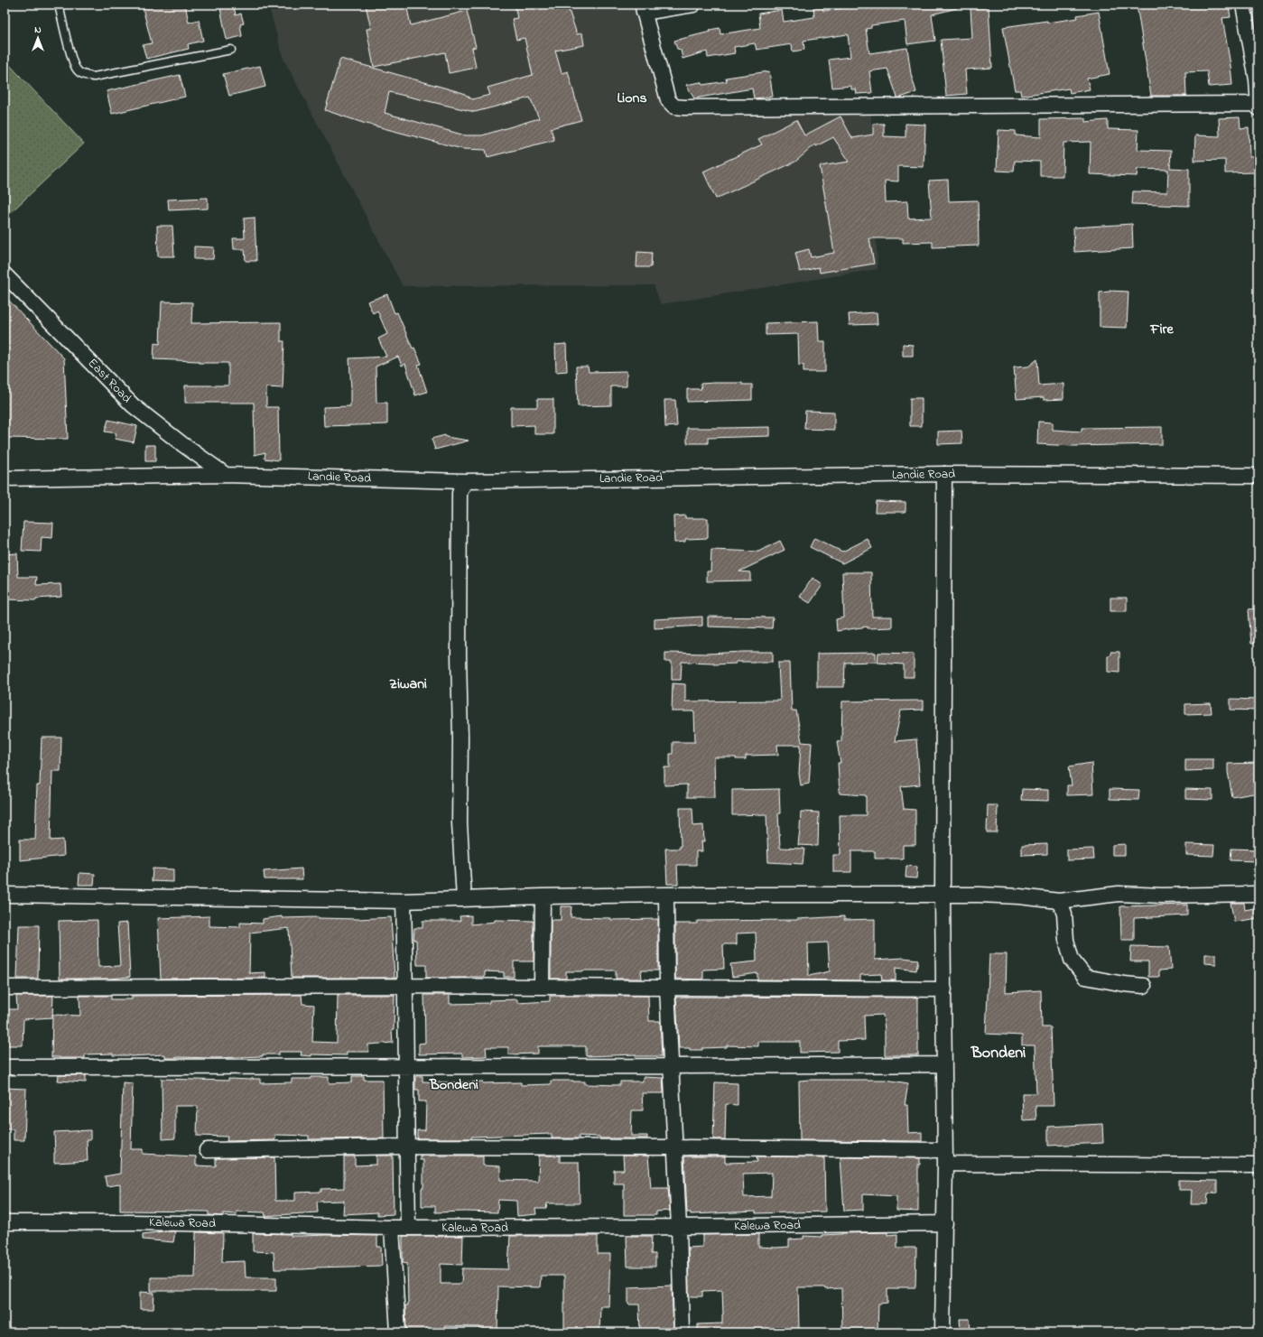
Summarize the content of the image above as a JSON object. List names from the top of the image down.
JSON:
{
  "streets": {
    "street": ["East Road", "Landie Road", "Kalewa Road"]
  },
  "crossings": [
    ["East Road", "Landie Road"]
  ],
  "districts": [
    "Lions",
    "Fire",
    "Ziwani",
    "Bondeni",
    "Bondeni"
  ],
  "north": "top"
}
